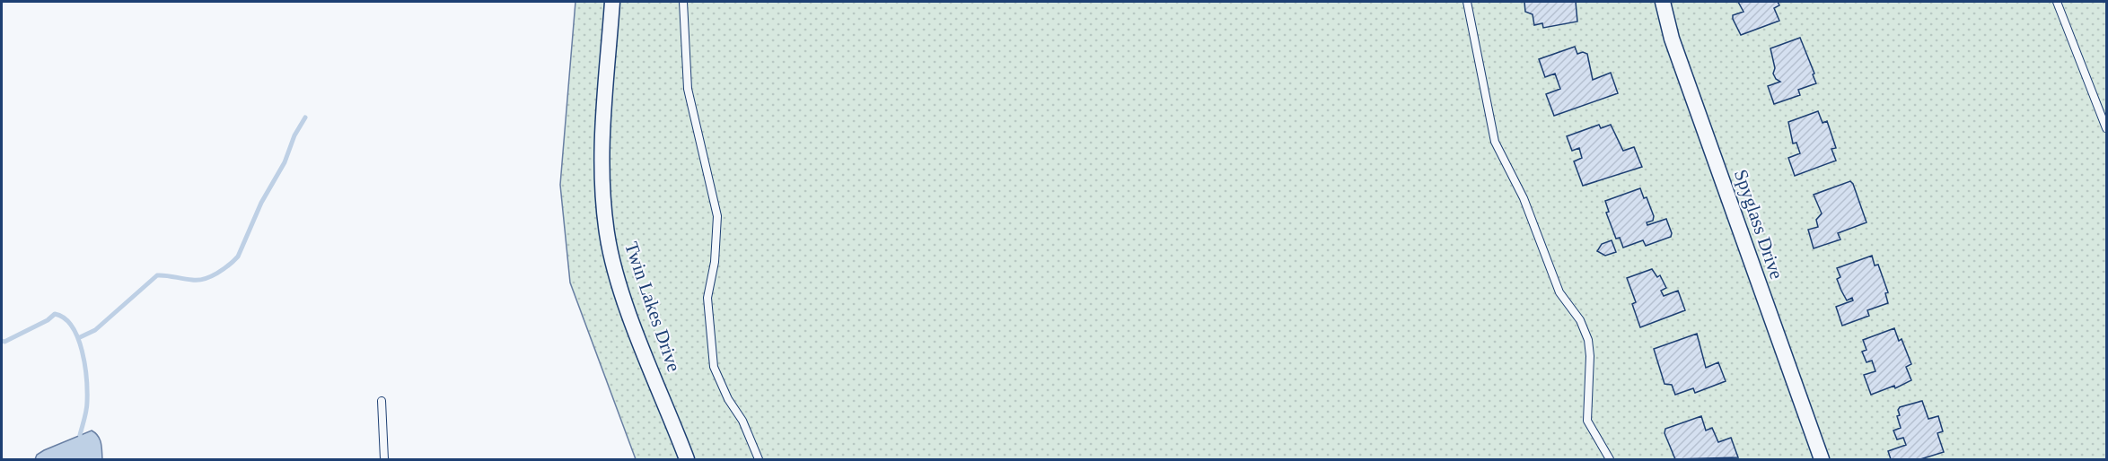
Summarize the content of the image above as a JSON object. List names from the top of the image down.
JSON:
{
  "streets": {
    "street": ["Spyglass Drive", "Twin Lakes Drive"]
  }
}
